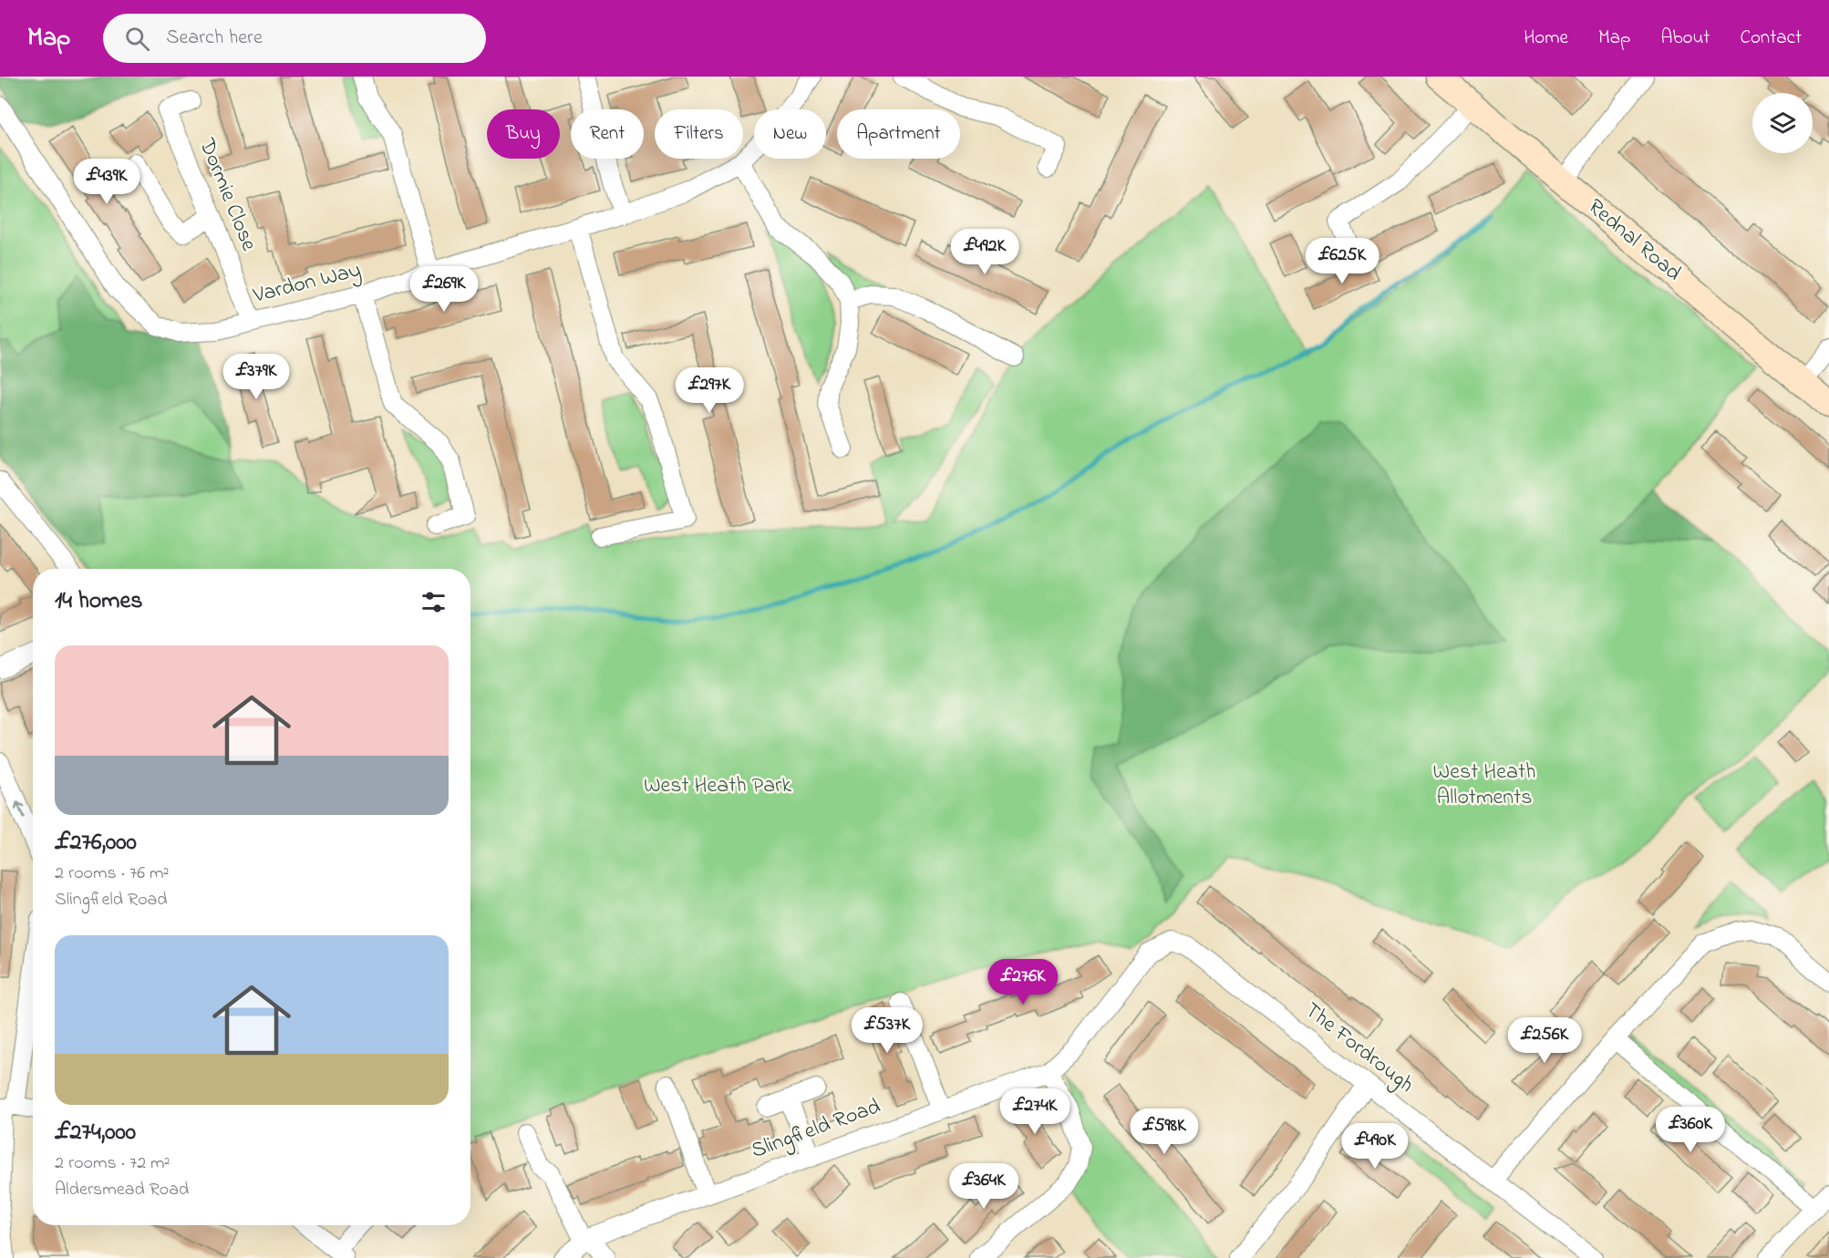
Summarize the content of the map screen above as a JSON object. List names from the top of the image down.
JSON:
{
  "streets": {
    "street": [
      "Dormie Close",
      "Rednal Road",
      "Vardon Way",
      "The Fordrough",
      "Slingfield Road"
    ]
  },
  "crossings": [
    ["Dormie Close", "Vardon Way"],
    ["The Fordrough", "Slingfield Road"]
  ],
  "parks": ["West Heath Allotments", "West Heath Park"],
  "page": {
    "header": "Map",
    "search": "Search here",
    "nav": [
      "Home",
      "Map",
      "About",
      "Contact"
    ],
    "chip": [
      "Buy",
      "Rent",
      "Filters",
      "New",
      "Apartment"
    ],
    "price": [
      "£439K",
      "£492K",
      "£625K",
      "£269K",
      "£379K",
      "£297K",
      "£276K",
      "£537K",
      "£256K",
      "£274K",
      "£360K",
      "£598K",
      "£490K",
      "£364K"
    ],
    "heading": "14 homes",
    "list": [
      {
        "name": "£276,000",
        "note": "2 rooms · 76 m² · Slingfield Road"
      },
      {
        "name": "£274,000",
        "note": "2 rooms · 72 m² · Aldersmead Road"
      }
    ]
  }
}
